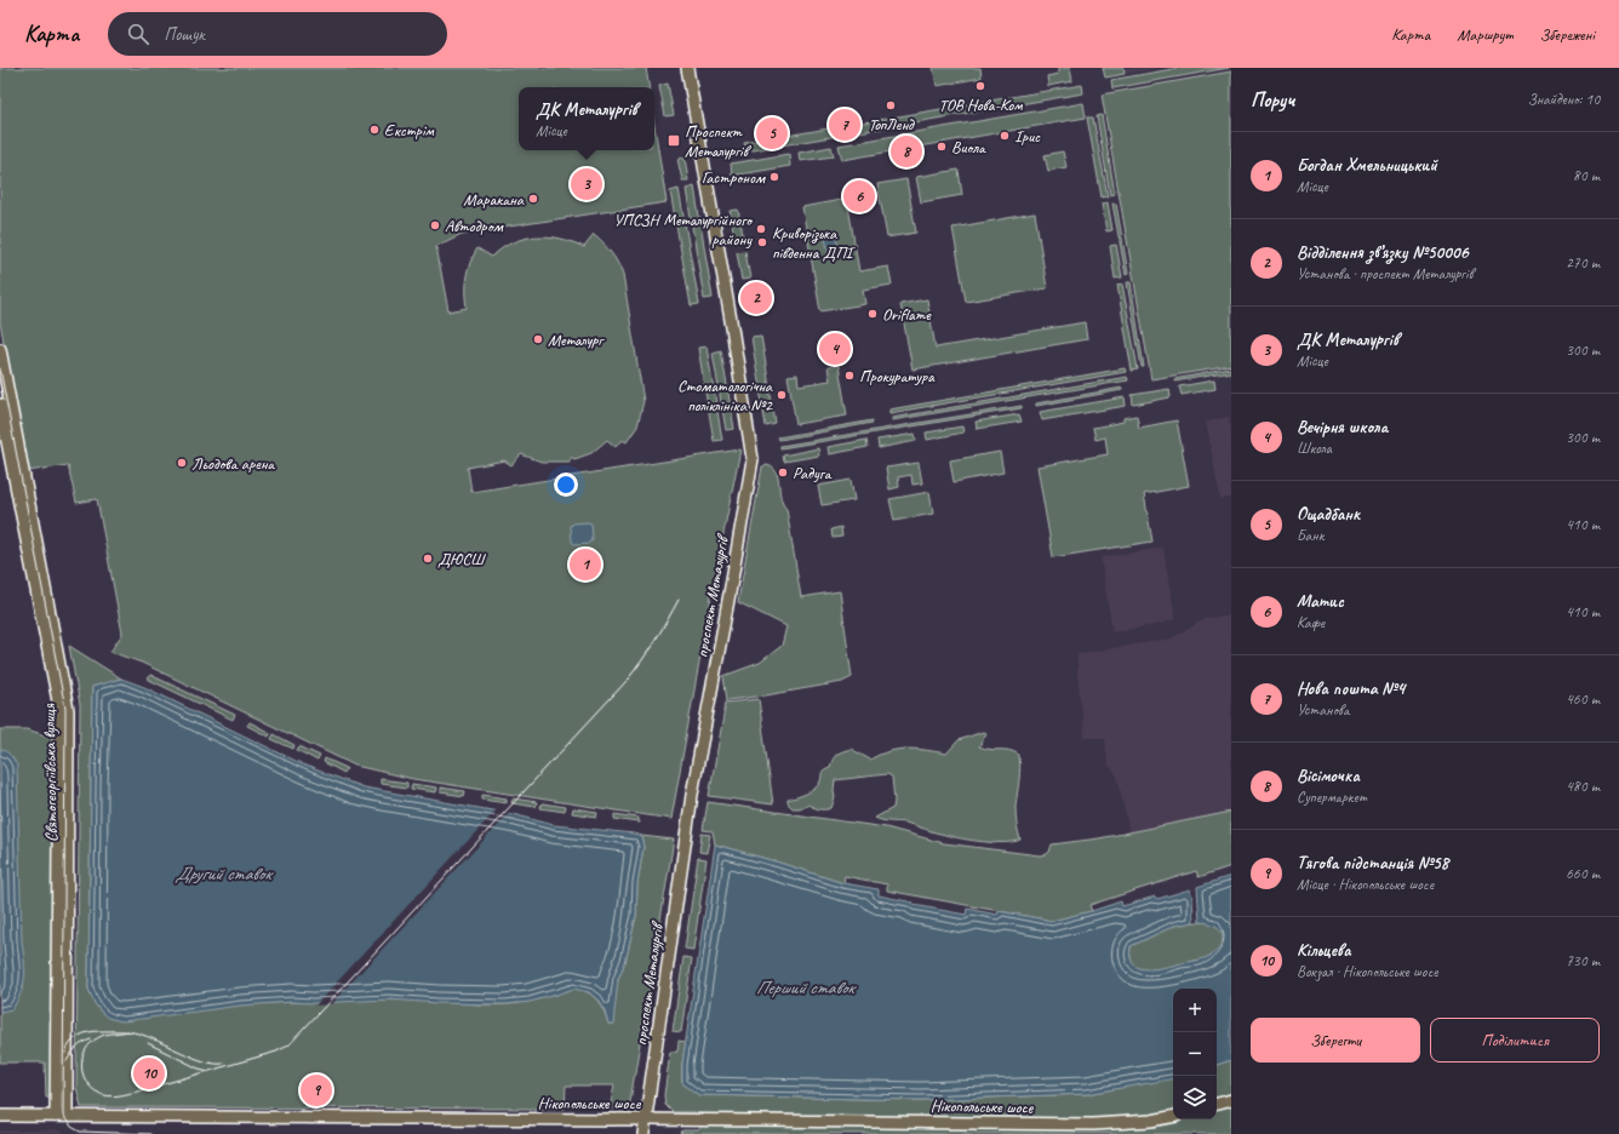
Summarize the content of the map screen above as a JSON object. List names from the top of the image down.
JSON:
{
  "streets": {
    "main road": ["проспект Металургів", "Святогеоргіївська вулиця", "Нікопольське шосе"]
  },
  "crossings": [
    ["проспект Металургів", "Нікопольське шосе"],
    ["Святогеоргіївська вулиця", "Нікопольське шосе"]
  ],
  "water": ["Другий ставок", "Перший ставок"],
  "places": {
    "other": [
      "ТОВ Нова-Ком",
      "ТопЛенд",
      "Екстрім",
      "Ірис",
      "Виола",
      "Гастроном",
      "Маракана",
      "Автодром",
      "УПСЗН Металургійного району",
      "Криворізька південна ДПІ",
      "Oriflame",
      "Металург",
      "Прокуратура",
      "Стоматологічна поліклініка №2",
      "Льодова арена",
      "Радуга",
      "ДЮСШ"
    ],
    "transit": ["Проспект Металургів"]
  },
  "page": {
    "header": "Карта",
    "search": "Пошук",
    "nav": ["Карта", "Маршрут", "Збережені"],
    "heading": ["Поруч", "Знайдено: 10"],
    "popup": ["ДК Металургів", "Місце"],
    "pins": [
      "7",
      "5",
      "8",
      "3",
      "6",
      "2",
      "4",
      "1",
      "10",
      "9"
    ],
    "list": [
      {
        "mark": "1",
        "name": "Богдан Хмельницький",
        "note": "Місце",
        "value": "80 m"
      },
      {
        "mark": "2",
        "name": "Відділення зв’язку №50006",
        "note": "Установа · проспект Металургів",
        "value": "270 m"
      },
      {
        "mark": "3",
        "name": "ДК Металургів",
        "note": "Місце",
        "value": "300 m"
      },
      {
        "mark": "4",
        "name": "Вечірня школа",
        "note": "Школа",
        "value": "300 m"
      },
      {
        "mark": "5",
        "name": "Ощадбанк",
        "note": "Банк",
        "value": "410 m"
      },
      {
        "mark": "6",
        "name": "Матис",
        "note": "Кафе",
        "value": "410 m"
      },
      {
        "mark": "7",
        "name": "Нова пошта №4",
        "note": "Установа",
        "value": "460 m"
      },
      {
        "mark": "8",
        "name": "Вісімочка",
        "note": "Супермаркет",
        "value": "480 m"
      },
      {
        "mark": "9",
        "name": "Тягова підстанція №58",
        "note": "Місце · Нікопольське шосе",
        "value": "660 m"
      },
      {
        "mark": "10",
        "name": "Кільцева",
        "note": "Вокзал · Нікопольське шосе",
        "value": "730 m"
      }
    ],
    "map_buttons": ["+", "−"],
    "buttons": ["Зберегти", "Поділитися"]
  }
}
